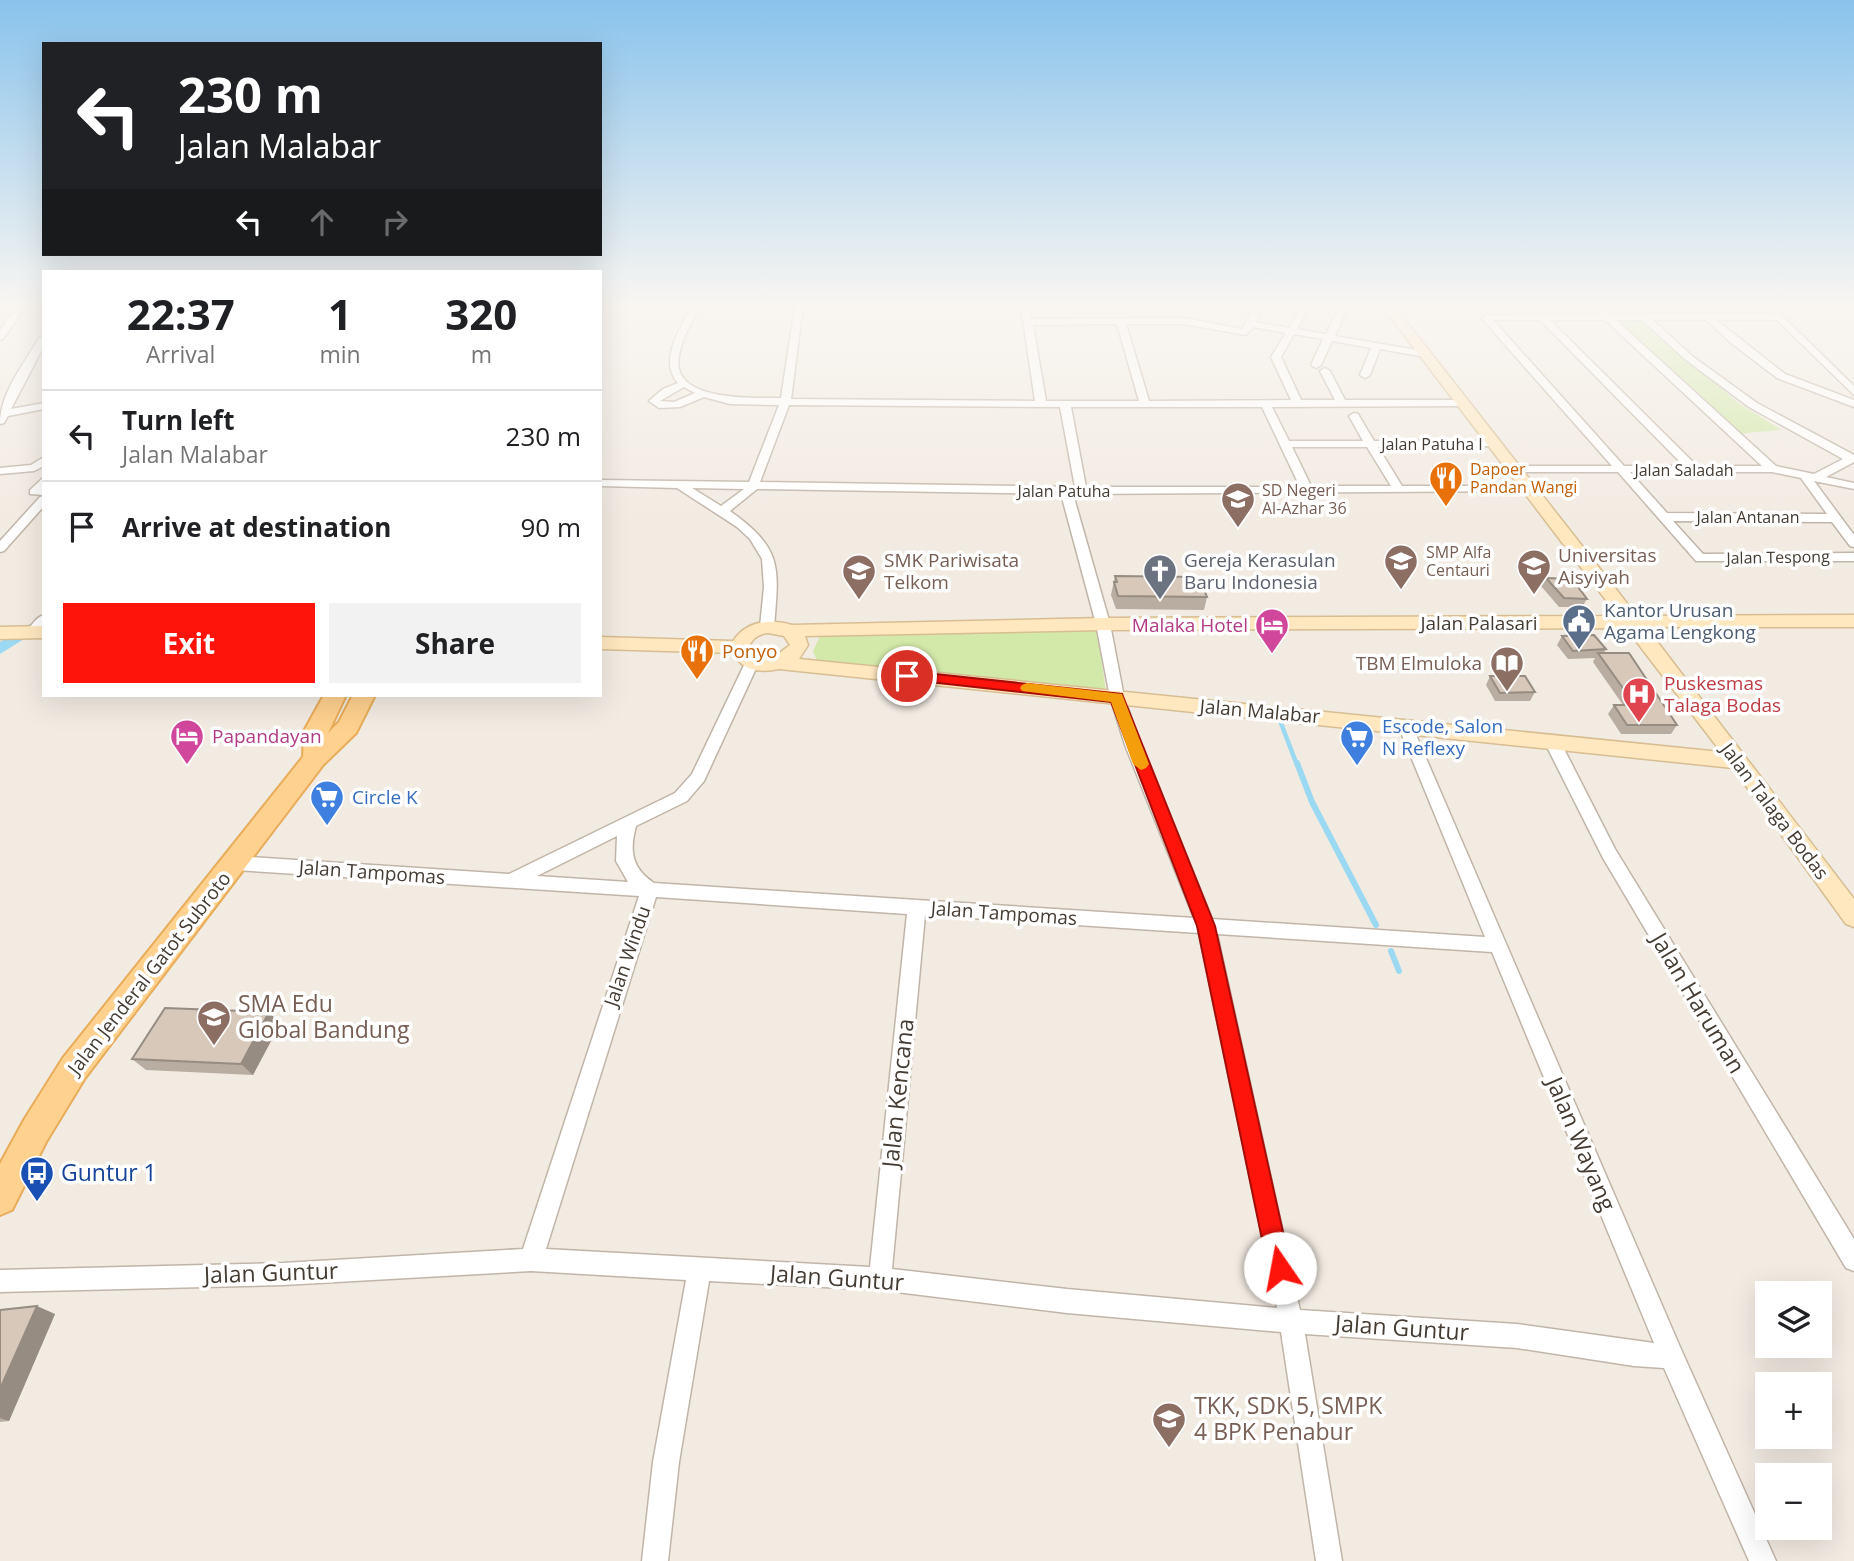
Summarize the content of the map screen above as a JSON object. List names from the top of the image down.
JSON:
{
  "streets": {
    "main road": ["Jalan Jenderal Gatot Subroto"],
    "street": [
      "Jalan Patuha I",
      "Jalan Saladah",
      "Jalan Patuha",
      "Jalan Antanan",
      "Jalan Tespong",
      "Jalan Palasari",
      "Jalan Malabar",
      "Jalan Talaga Bodas",
      "Jalan Tampomas",
      "Jalan Windu",
      "Jalan Haruman",
      "Jalan Kencana",
      "Jalan Wayang",
      "Jalan Guntur"
    ]
  },
  "crossings": [
    ["Jalan Patuha I", "Jalan Patuha"],
    ["Jalan Patuha I", "Jalan Talaga Bodas"],
    ["Jalan Saladah", "Jalan Talaga Bodas"],
    ["Jalan Patuha", "Jalan Talaga Bodas"],
    ["Jalan Antanan", "Jalan Tespong"],
    ["Jalan Palasari", "Jalan Talaga Bodas"],
    ["Jalan Malabar", "Jalan Talaga Bodas"],
    ["Jalan Malabar", "Jalan Haruman"],
    ["Jalan Malabar", "Jalan Wayang"],
    ["Jalan Tampomas", "Jalan Windu"],
    ["Jalan Tampomas", "Jalan Jenderal Gatot Subroto"],
    ["Jalan Tampomas", "Jalan Kencana"],
    ["Jalan Tampomas", "Jalan Wayang"],
    ["Jalan Windu", "Jalan Guntur"],
    ["Jalan Kencana", "Jalan Guntur"],
    ["Jalan Wayang", "Jalan Guntur"]
  ],
  "places": {
    "restaurant": ["Dapoer Pandan Wangi", "Ponyo"],
    "school or university": [
      "SD Negeri Al-Azhar 36",
      "SMP Alfa Centauri",
      "Universitas Aisyiyah",
      "SMK Pariwisata Telkom",
      "SMA Edu Global Bandung",
      "TKK, SDK 5, SMPK 4 BPK Penabur"
    ],
    "church": ["Gereja Kerasulan Baru Indonesia"],
    "public building": ["Kantor Urusan Agama Lengkong"],
    "hotel": ["Malaka Hotel", "Papandayan"],
    "library": ["TBM Elmuloka"],
    "hospital": ["Puskesmas Talaga Bodas"],
    "supermarket": ["Escode, Salon N Reflexy", "Circle K"],
    "bus stop": ["Guntur 1"]
  },
  "page": {
    "turn": ["230 m", "Jalan Malabar"],
    "eta": [
      "22:37",
      "Arrival",
      "1",
      "min",
      "320",
      "m"
    ],
    "list": [
      {
        "name": "Turn left",
        "note": "Jalan Malabar",
        "value": "230 m"
      },
      {
        "name": "Arrive at destination",
        "value": "90 m"
      }
    ],
    "buttons": ["Exit", "Share"],
    "map_buttons": ["+", "−"]
  }
}
